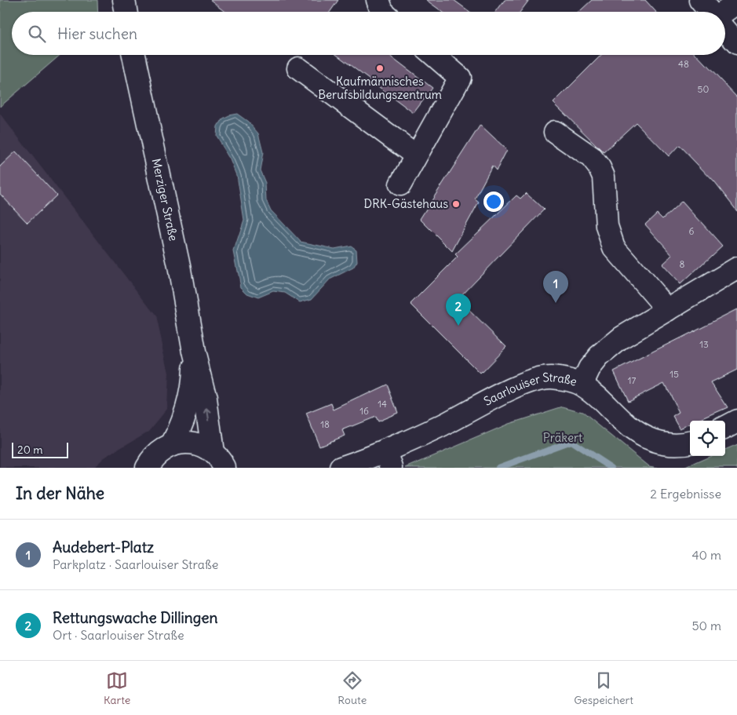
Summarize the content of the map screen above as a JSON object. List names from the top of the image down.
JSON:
{
  "streets": {
    "main road": ["Merziger Straße", "Saarlouiser Straße"]
  },
  "parks": ["Präkert"],
  "places": ["Kaufmännisches Berufsbildungszentrum", "DRK-Gästehaus"],
  "house_numbers": [
    "48",
    "50",
    "6",
    "8",
    "13",
    "15",
    "17",
    "14",
    "16",
    "18"
  ],
  "scale_bar": "20 m",
  "page": {
    "search": "Hier suchen",
    "pins": ["1", "2"],
    "scale": "20 m",
    "heading": ["In der Nähe", "2 Ergebnisse"],
    "list": [
      {
        "mark": "1",
        "name": "Audebert-Platz",
        "note": "Parkplatz · Saarlouiser Straße",
        "value": "40 m"
      },
      {
        "mark": "2",
        "name": "Rettungswache Dillingen",
        "note": "Ort · Saarlouiser Straße",
        "value": "50 m"
      }
    ],
    "nav": ["Karte", "Route", "Gespeichert"]
  }
}
